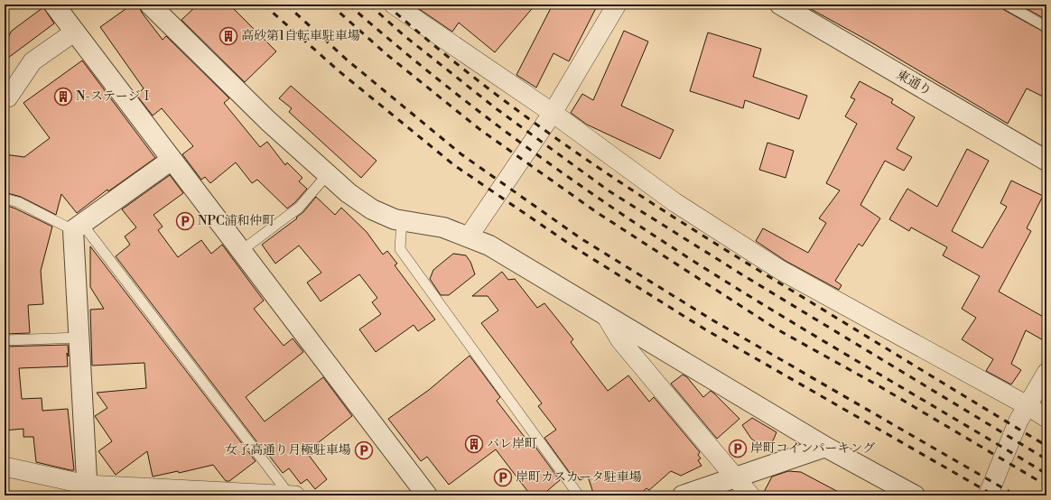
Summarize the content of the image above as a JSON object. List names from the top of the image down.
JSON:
{
  "streets": {
    "street": ["東通り"]
  },
  "places": {
    "building": ["高砂第1自転車駐車場", "N-ステージⅠ", "パレ岸町"],
    "parking": [
      "NPC浦和仲町",
      "岸町コインパーキング",
      "女子高通り月極駐車場",
      "岸町カスカータ駐車場"
    ]
  }
}
